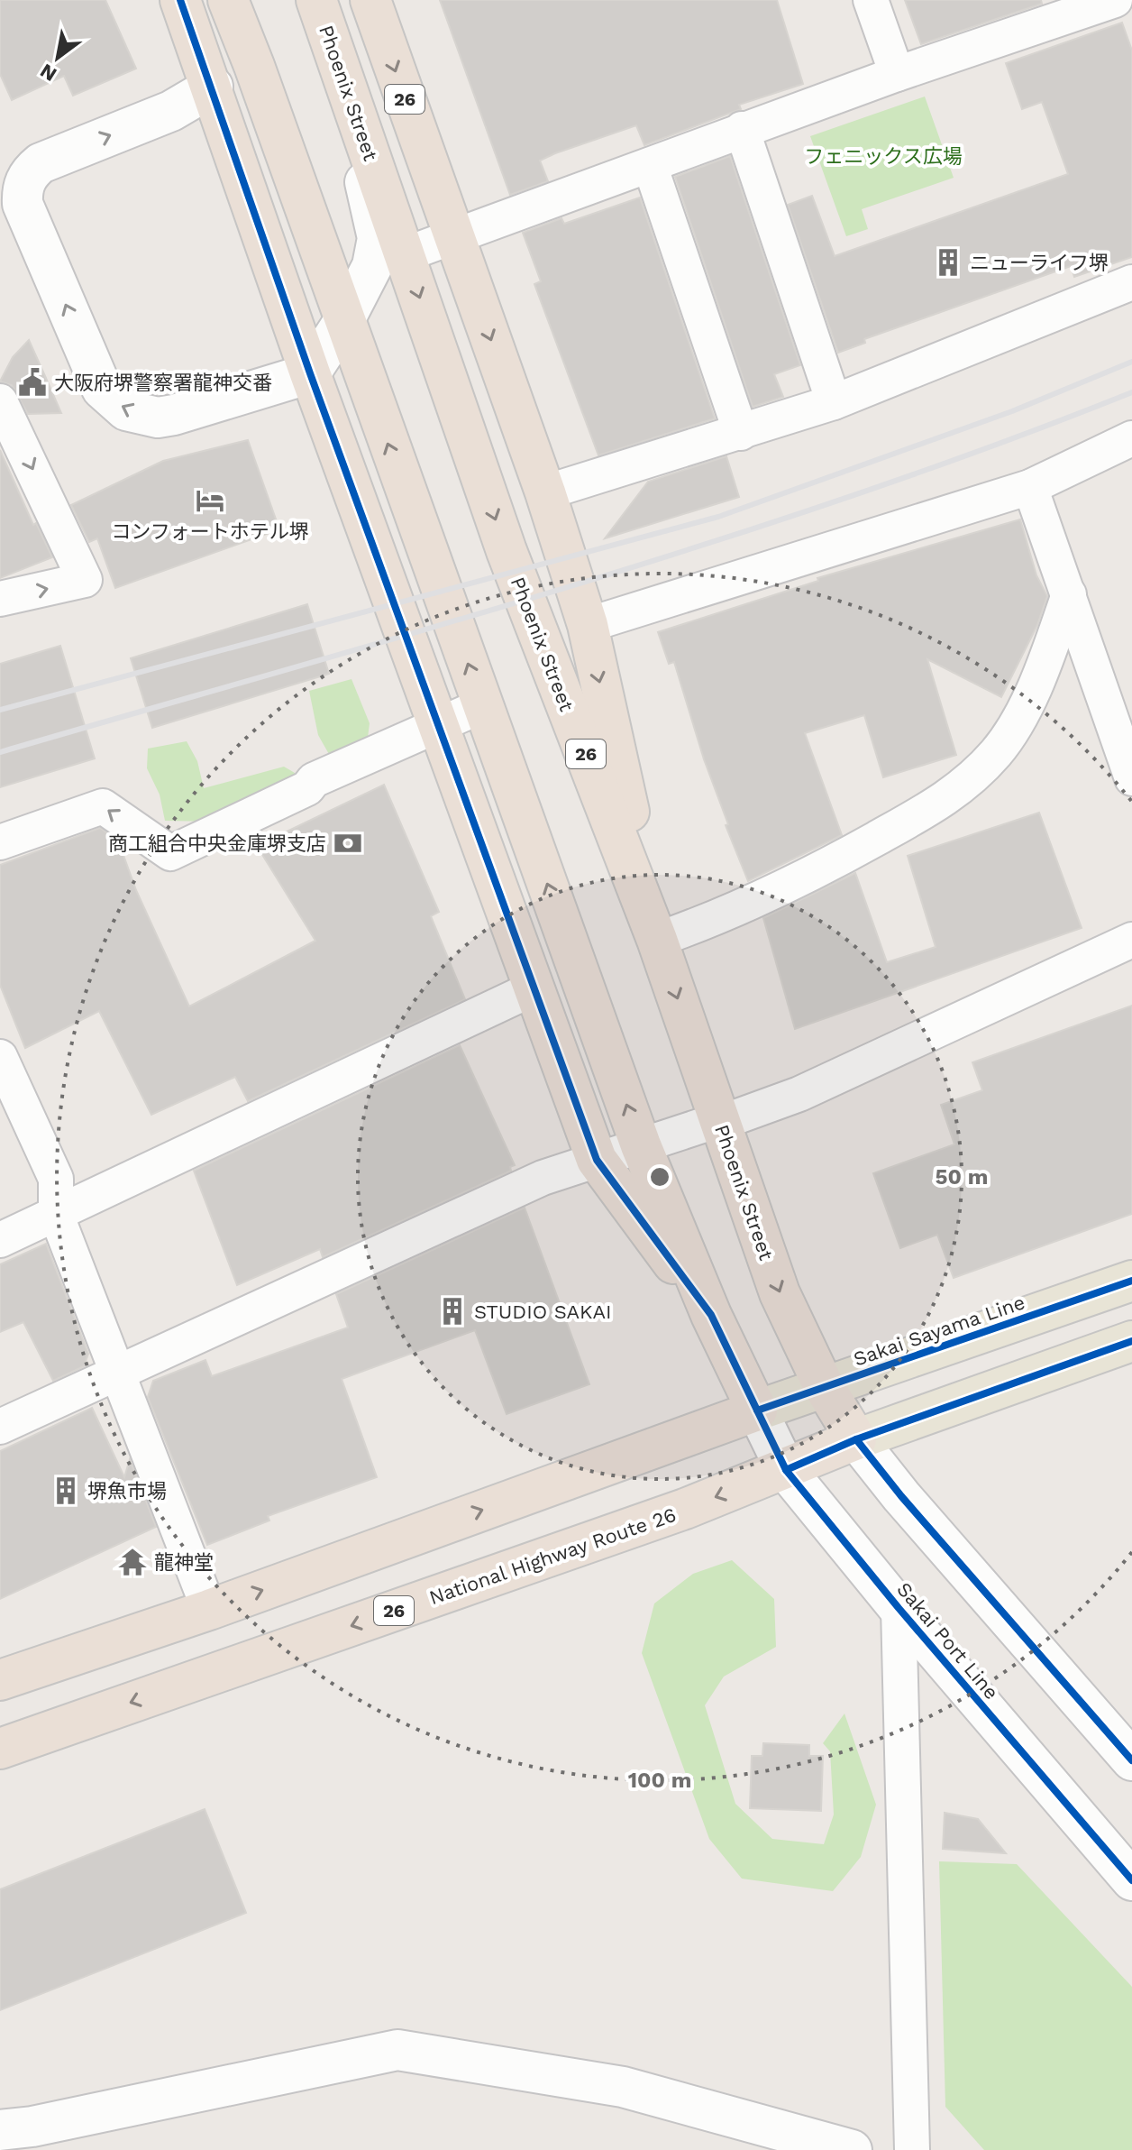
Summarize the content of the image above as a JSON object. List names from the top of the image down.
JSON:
{
  "streets": {
    "highway": ["Phoenix Street", "26", "National Highway Route 26"],
    "main road": ["Sakai Sayama Line"],
    "street": ["Sakai Port Line"]
  },
  "crossings": [
    ["Phoenix Street", "26"],
    ["Phoenix Street", "Sakai Sayama Line"],
    ["Phoenix Street", "National Highway Route 26"],
    ["Sakai Sayama Line", "Sakai Port Line"],
    ["National Highway Route 26", "Sakai Port Line"]
  ],
  "parks": ["フェニックス広場"],
  "places": {
    "building": ["ニューライフ堺", "STUDIO SAKAI", "堺魚市場"],
    "public building": ["大阪府堺警察署龍神交番"],
    "hotel": ["コンフォートホテル堺"],
    "bank": ["商工組合中央金庫堺支店"],
    "temple": ["龍神堂"]
  },
  "north": "bottom left",
  "rings": ["50 m", "100 m"]
}
